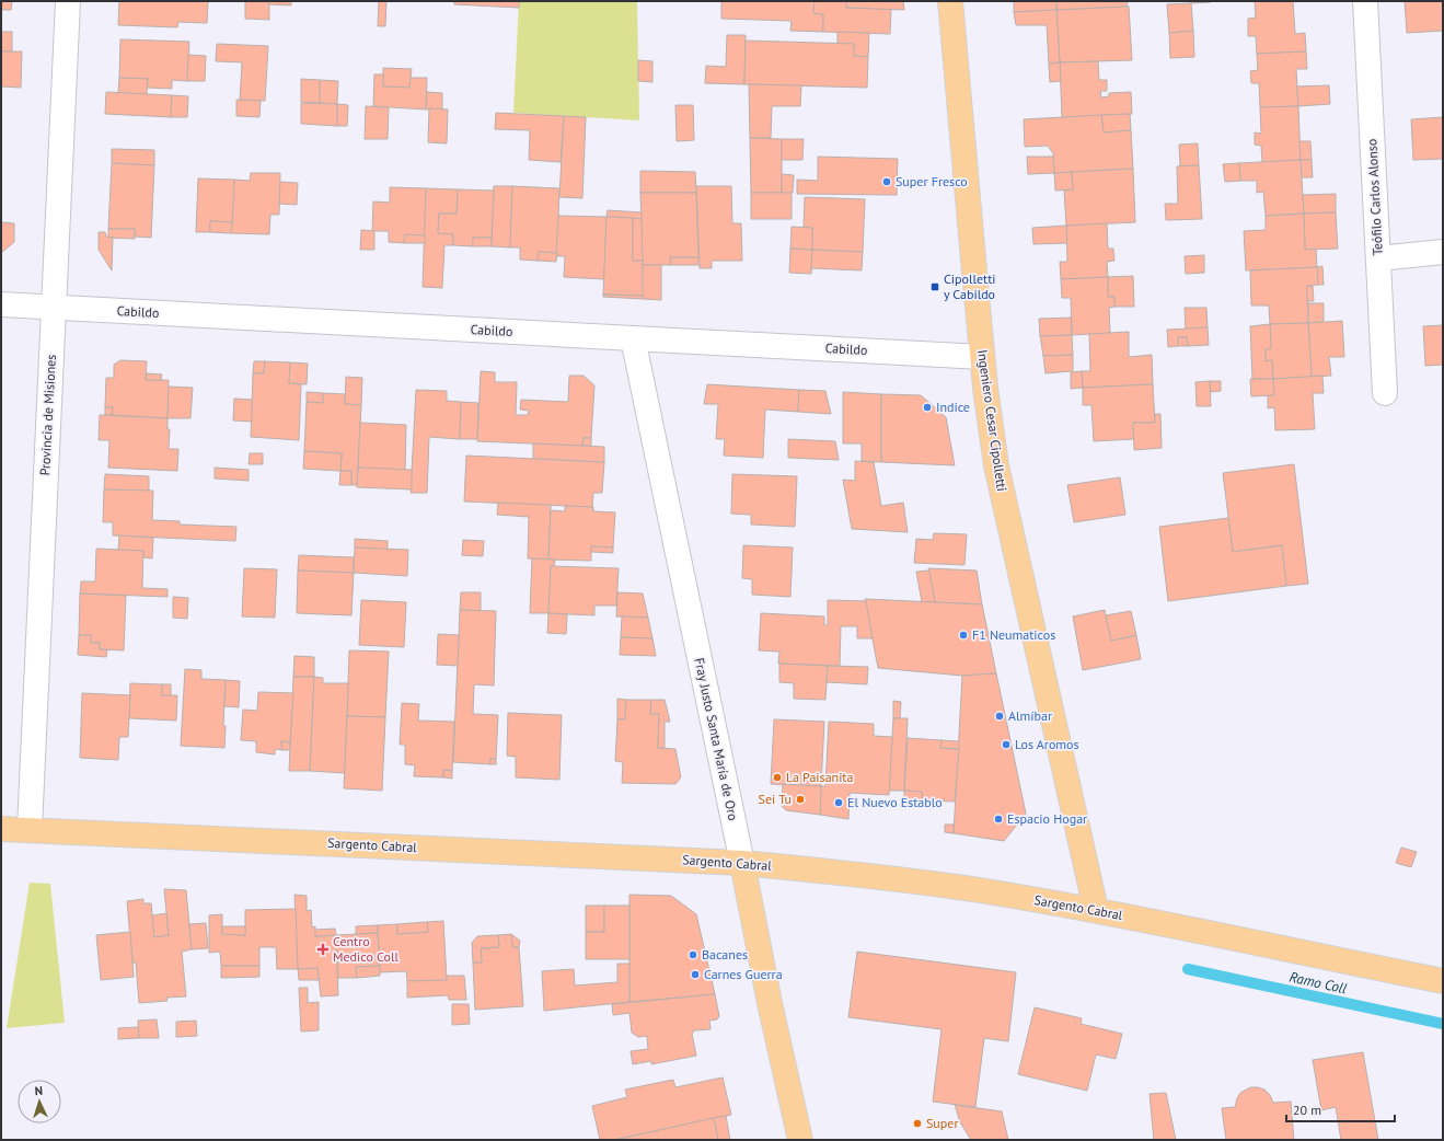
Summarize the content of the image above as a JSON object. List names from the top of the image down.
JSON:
{
  "streets": {
    "main road": ["Ingeniero Cesar Cipolletti", "Fray Justo Santa María de Oro", "Sargento Cabral"],
    "street": ["Teófilo Carlos Alonso", "Cabildo", "Provincia de Misiones"]
  },
  "crossings": [
    ["Cabildo", "Provincia de Misiones"],
    ["Cabildo", "Ingeniero Cesar Cipolletti"],
    ["Cabildo", "Fray Justo Santa María de Oro"],
    ["Provincia de Misiones", "Sargento Cabral"],
    ["Ingeniero Cesar Cipolletti", "Sargento Cabral"],
    ["Fray Justo Santa María de Oro", "Sargento Cabral"]
  ],
  "water": ["Ramo Coll"],
  "places": {
    "other": [
      "Super Fresco",
      "Indice",
      "F1 Neumaticos",
      "Almíbar",
      "Los Aromos",
      "La Paisanita",
      "Sei Tu",
      "El Nuevo Establo",
      "Espacio Hogar",
      "Bacanes",
      "Carnes Guerra",
      "Super"
    ],
    "transit": ["Cipolletti y Cabildo"],
    "health": ["Centro Medico Coll"]
  },
  "scale_bar": "20 m",
  "north": "top"
}
